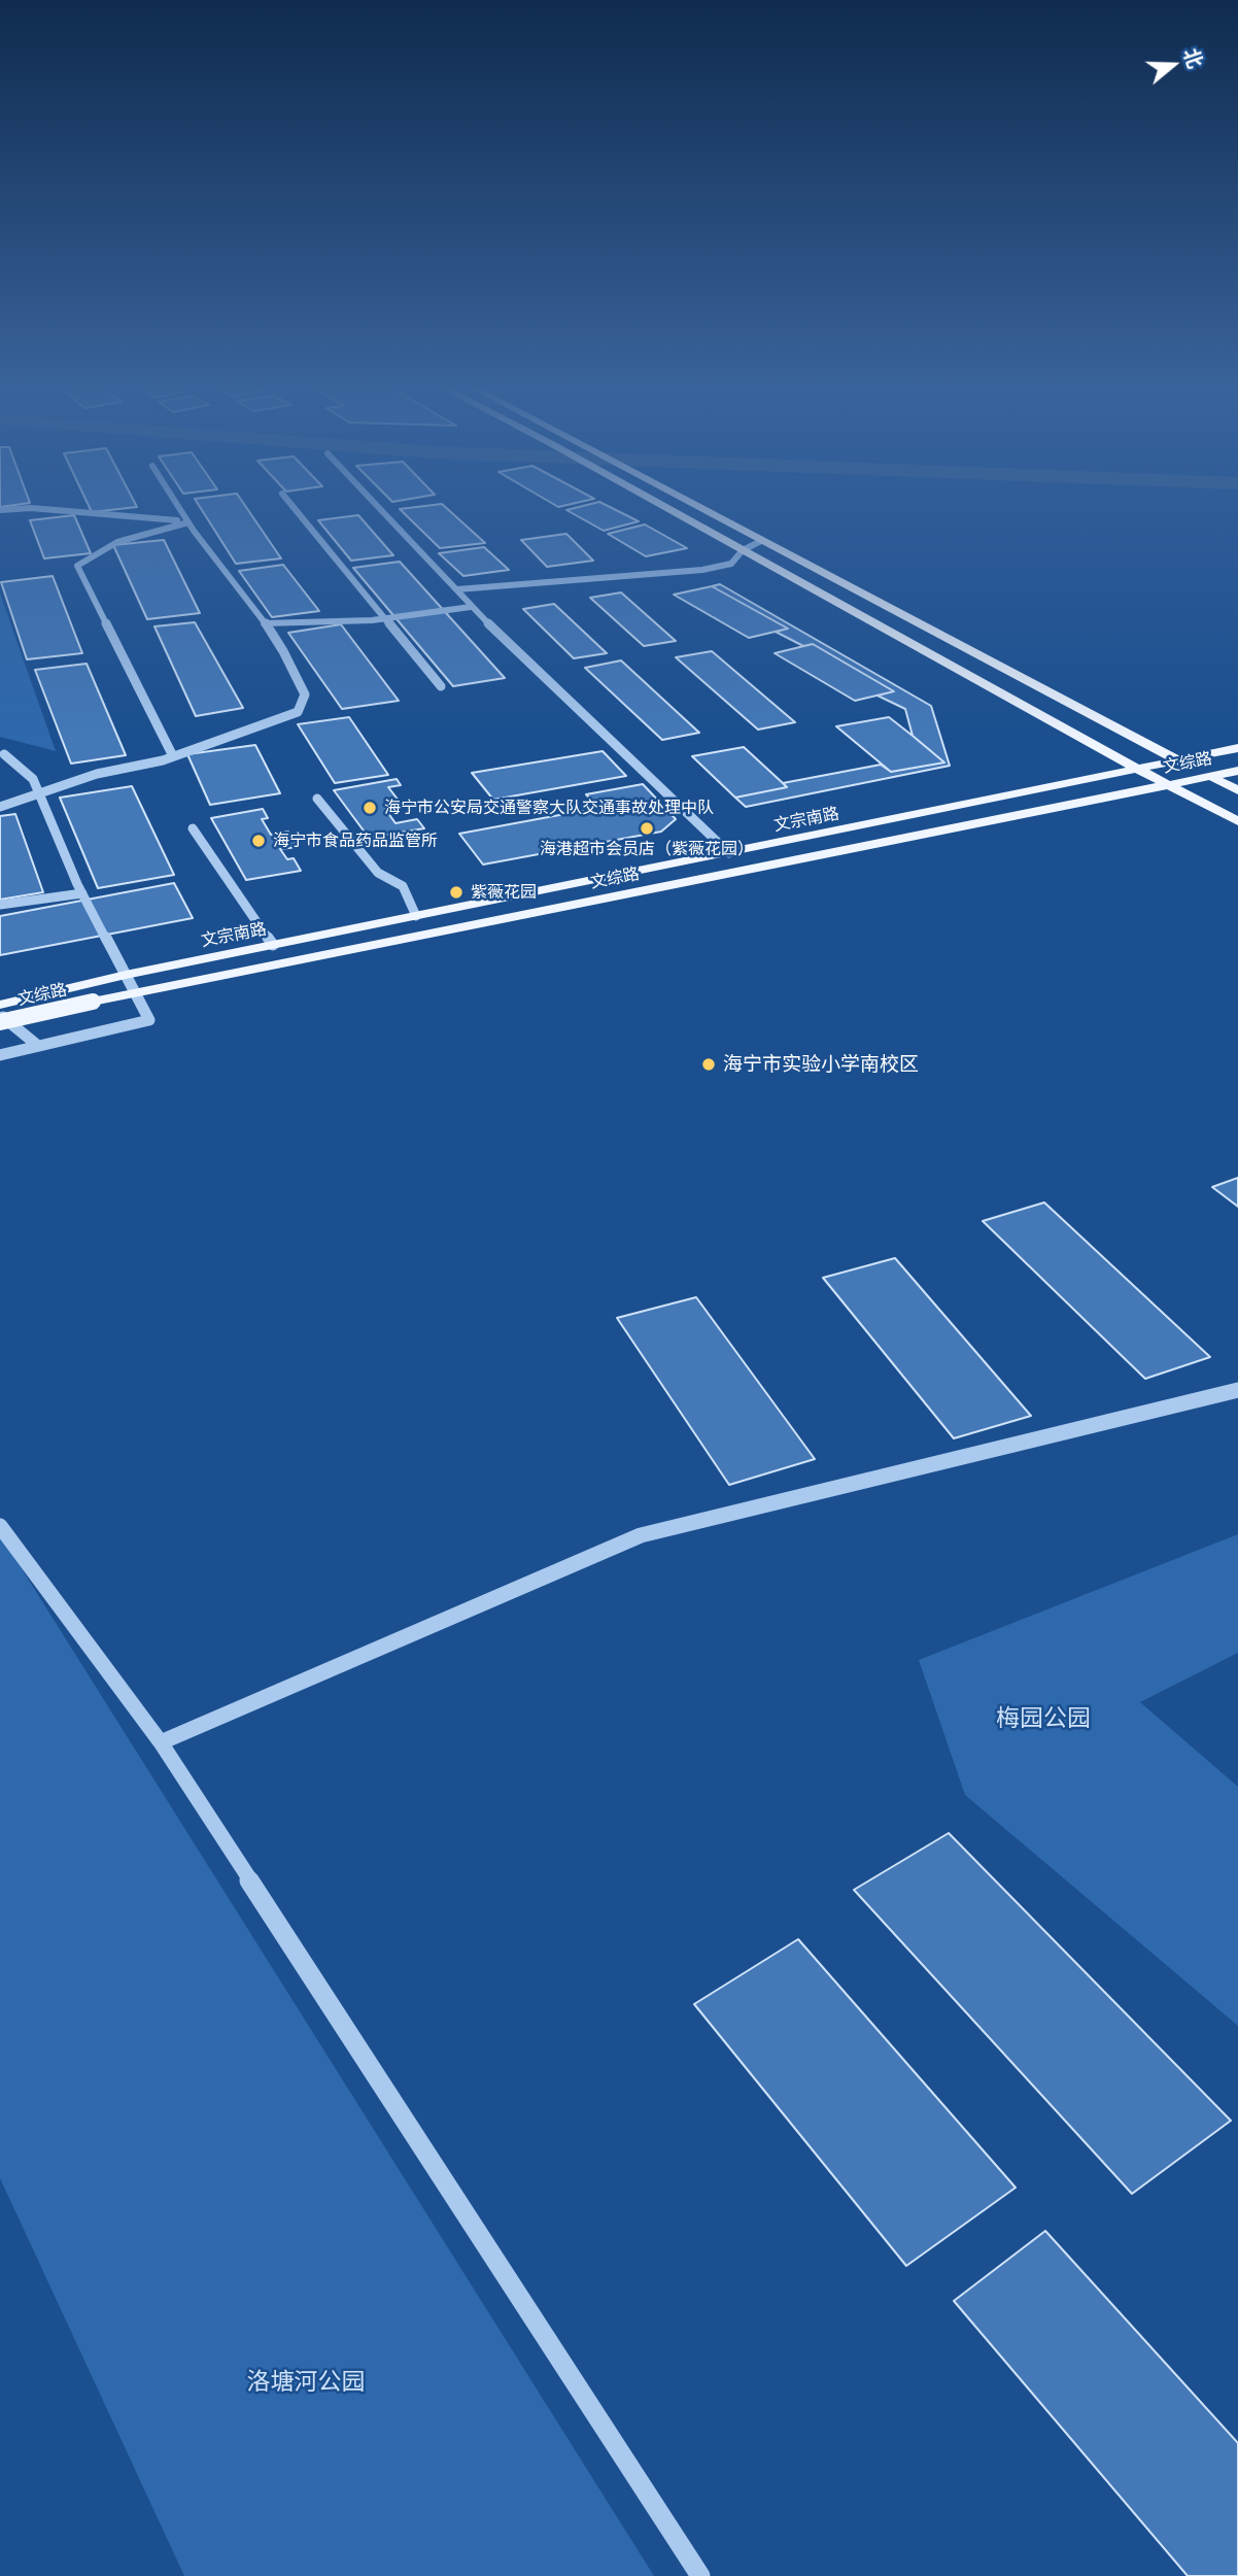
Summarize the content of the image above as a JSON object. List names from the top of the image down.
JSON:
{
  "streets": {
    "main road": ["文综路", "文宗南路"]
  },
  "parks": ["梅园公园", "洛塘河公园"],
  "places": [
    "海宁市公安局交通警察大队交通事故处理中队",
    "海港超市会员店（紫薇花园）",
    "海宁市食品药品监管所",
    "紫薇花园",
    "海宁市实验小学南校区"
  ],
  "north": "right"
}
